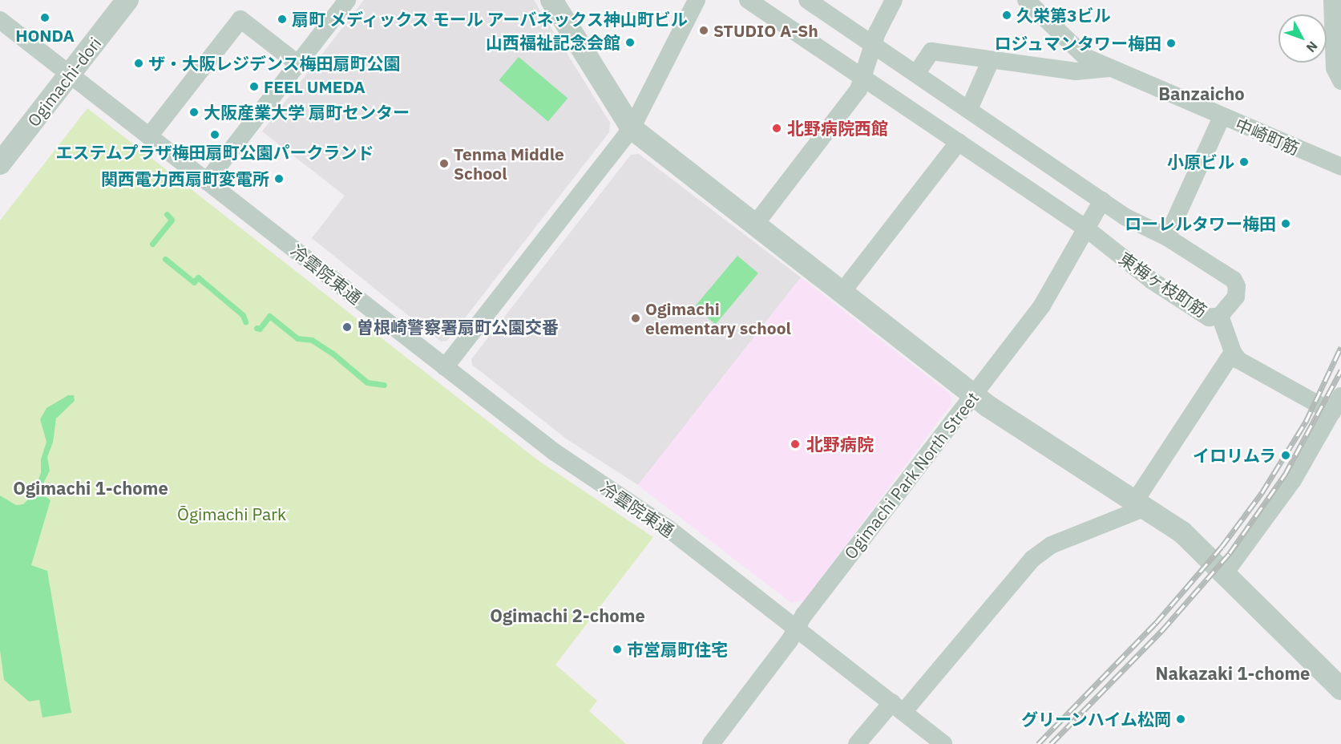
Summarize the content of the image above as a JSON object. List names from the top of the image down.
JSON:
{
  "streets": {
    "street": [
      "Ogimachi-dori",
      "中崎町筋",
      "冷雲院東通",
      "東梅ヶ枝町筋",
      "Ogimachi Park North Street"
    ]
  },
  "crossings": [
    ["Ogimachi-dori", "冷雲院東通"],
    ["冷雲院東通", "Ogimachi Park North Street"],
    ["東梅ヶ枝町筋", "Ogimachi Park North Street"]
  ],
  "districts": [
    "Banzaicho",
    "Ogimachi 1-chome",
    "Ogimachi 2-chome",
    "Nakazaki 1-chome"
  ],
  "parks": ["Ōgimachi Park"],
  "places": [
    "久栄第3ビル",
    "HONDA",
    "扇町 メディックス モール アーバネックス神山町ビル",
    "STUDIO A-Sh",
    "山西福祉記念会館",
    "ロジュマンタワー梅田",
    "ザ・大阪レジデンス梅田扇町公園",
    "FEEL UMEDA",
    "大阪産業大学 扇町センター",
    "北野病院西館",
    "エステムプラザ梅田扇町公園パークランド",
    "小原ビル",
    "Tenma Middle School",
    "関西電力西扇町変電所",
    "ローレルタワー梅田",
    "Ogimachi elementary school",
    "曽根崎警察署扇町公園交番",
    "北野病院",
    "イロリムラ",
    "市営扇町住宅",
    "グリーンハイム松岡"
  ],
  "north": "bottom right"
}
